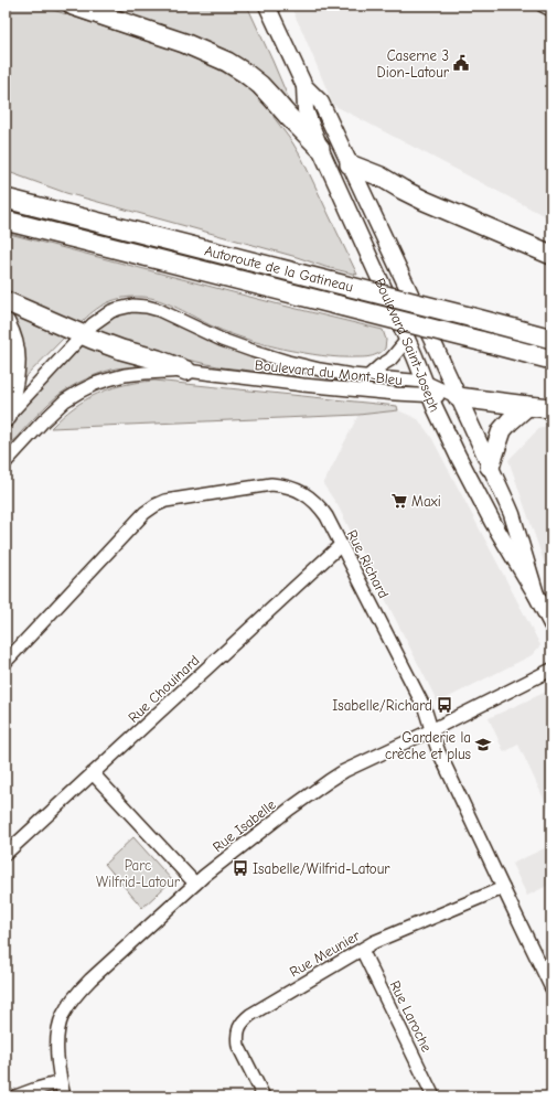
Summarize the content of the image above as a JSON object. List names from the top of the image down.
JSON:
{
  "streets": {
    "highway": ["Autoroute de la Gatineau"],
    "main road": ["Boulevard Saint-Joseph"],
    "street": [
      "Boulevard du Mont-Bleu",
      "Rue Richard",
      "Rue Chouinard",
      "Rue Isabelle",
      "Rue Meunier",
      "Rue Laroche"
    ]
  },
  "crossings": [
    ["Boulevard Saint-Joseph", "Boulevard du Mont-Bleu"],
    ["Rue Richard", "Rue Chouinard"],
    ["Rue Richard", "Rue Isabelle"],
    ["Rue Richard", "Rue Meunier"],
    ["Rue Meunier", "Rue Laroche"]
  ],
  "parks": ["Parc Wilfrid-Latour"],
  "places": {
    "public building": ["Caserne 3 Dion-Latour"],
    "supermarket": ["Maxi"],
    "bus stop": ["Isabelle/Richard", "Isabelle/Wilfrid-Latour"],
    "school or university": ["Garderie la crèche et plus"]
  }
}
